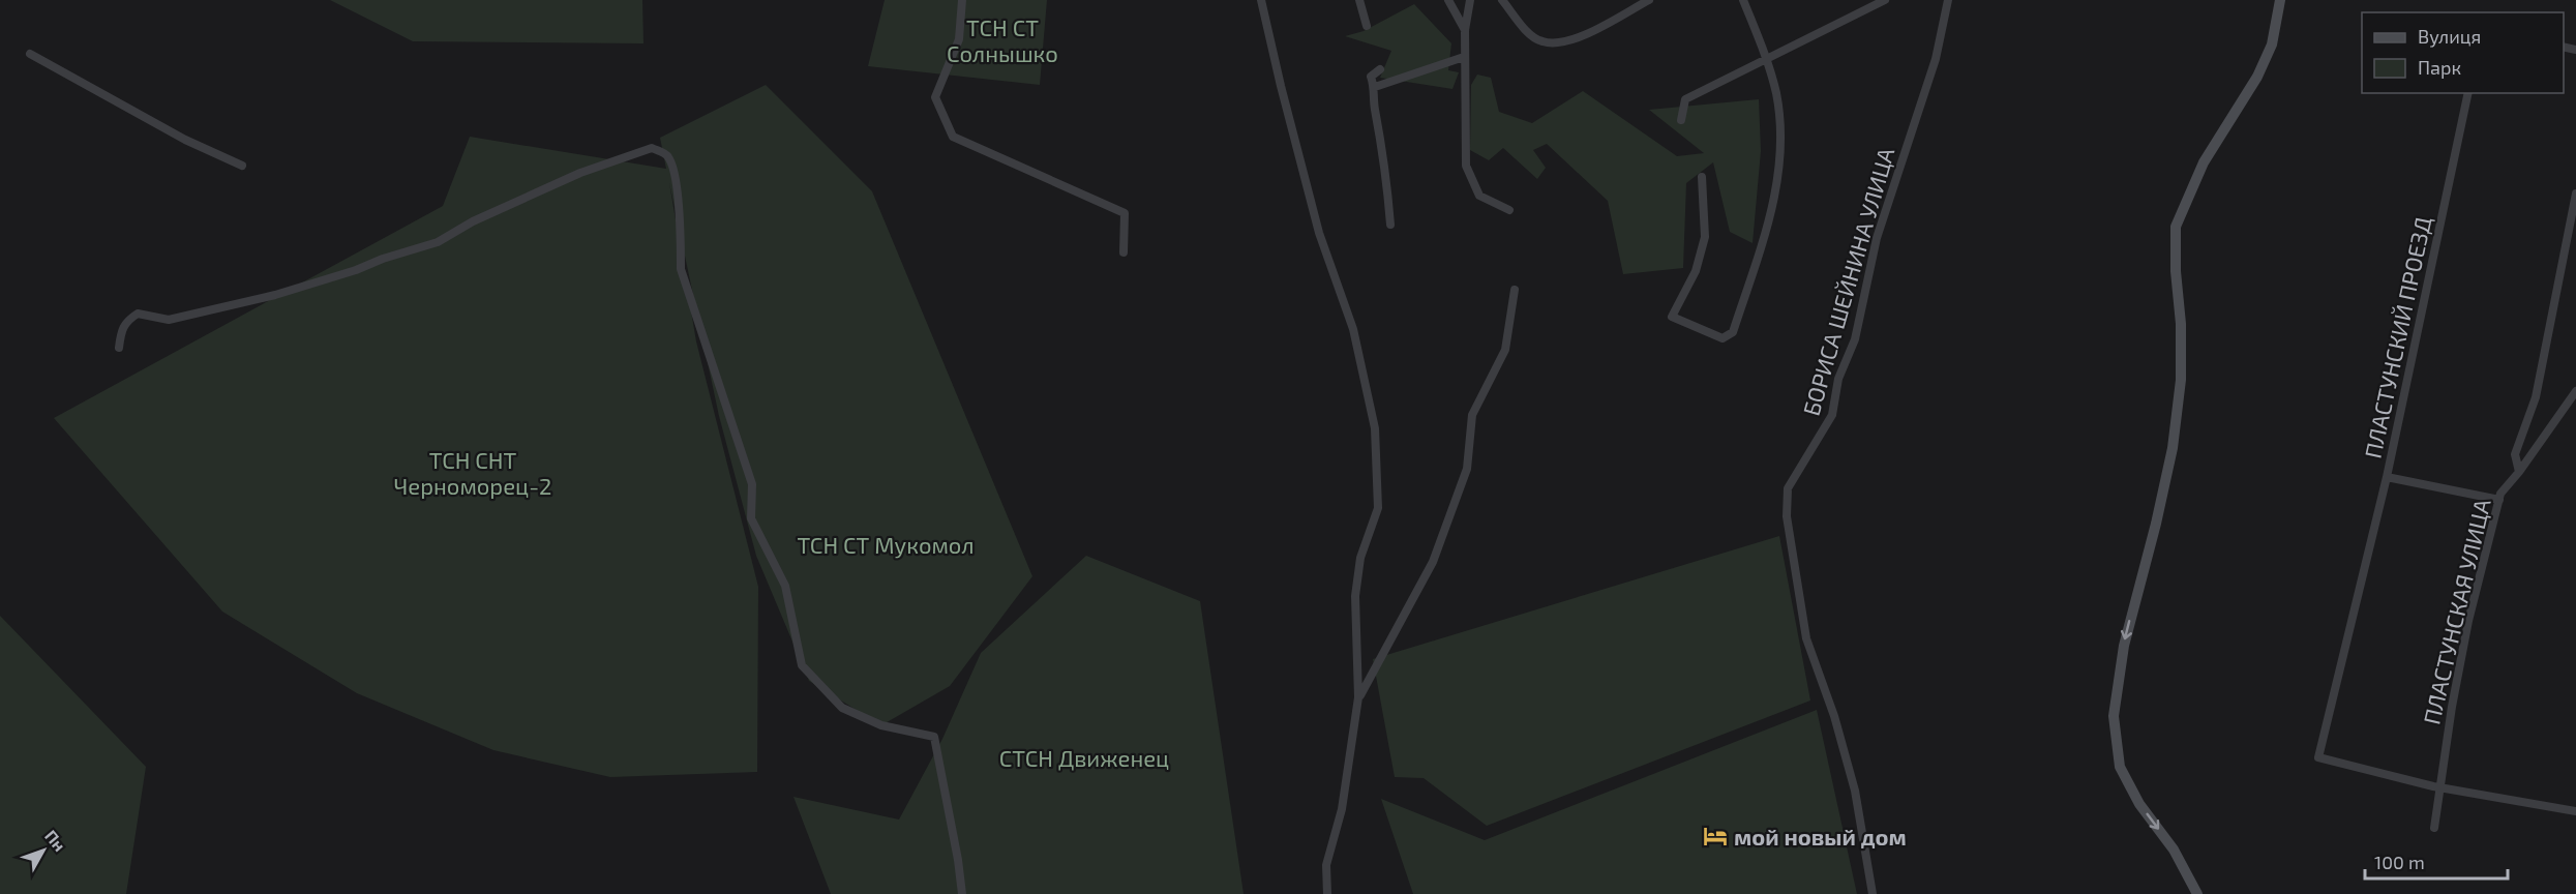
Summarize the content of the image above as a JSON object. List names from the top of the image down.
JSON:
{
  "streets": {
    "street": ["БОРИСА ШЕЙНИНА УЛИЦА", "ПЛАСТУНСКИЙ ПРОЕЗД", "ПЛАСТУНСКАЯ УЛИЦА"]
  },
  "crossings": [
    ["ПЛАСТУНСКИЙ ПРОЕЗД", "ПЛАСТУНСКАЯ УЛИЦА"]
  ],
  "parks": [
    "ТСН СТ Солнышко",
    "ТСН СНТ Черноморец-2",
    "ТСН СТ Мукомол",
    "СТСН Движенец"
  ],
  "places": {
    "hotel": ["мой новый дом"]
  },
  "legend": ["Вулиця", "Парк"],
  "scale_bar": "100 m",
  "north": "top right"
}
